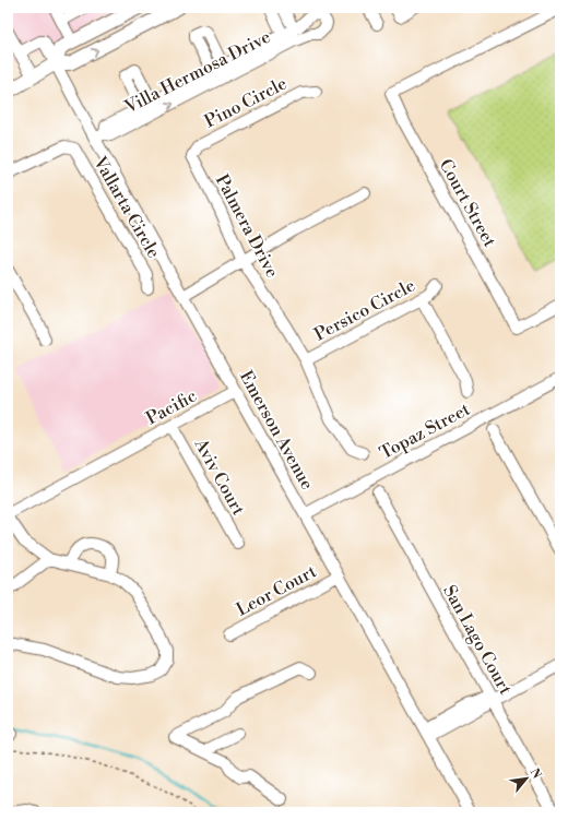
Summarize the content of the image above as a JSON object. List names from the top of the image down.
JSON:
{
  "streets": {
    "street": [
      "Villa Hermosa Drive",
      "Pino Circle",
      "Court Street",
      "Vallarta Circle",
      "Palmera Drive",
      "Persico Circle",
      "Pacific",
      "Emerson Avenue",
      "Topaz Street",
      "Aviv Court",
      "Leor Court",
      "San Lago Court"
    ]
  },
  "crossings": [
    ["Villa Hermosa Drive", "Emerson Avenue"],
    ["Pino Circle", "Palmera Drive"],
    ["Palmera Drive", "Persico Circle"],
    ["Pacific", "Emerson Avenue"],
    ["Pacific", "Aviv Court"],
    ["Emerson Avenue", "Topaz Street"],
    ["Emerson Avenue", "Leor Court"]
  ],
  "north": "top right"
}
